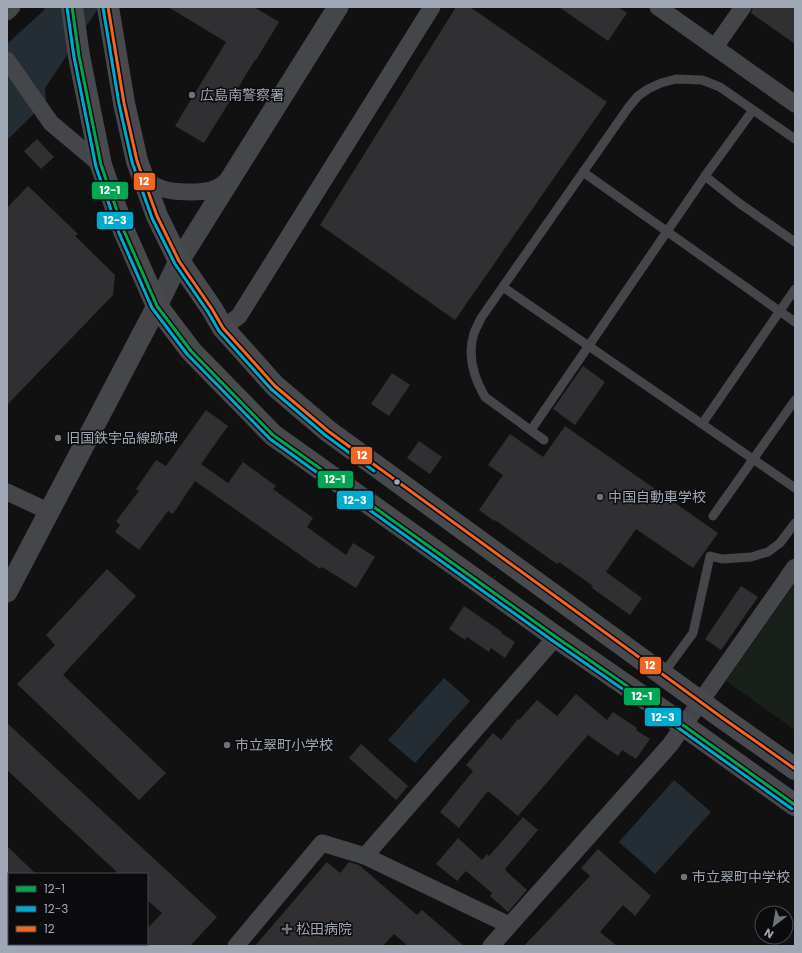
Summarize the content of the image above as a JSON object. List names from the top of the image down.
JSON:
{
  "places": {
    "other": [
      "広島南警察署",
      "旧国鉄宇品線跡碑",
      "中国自動車学校",
      "市立翠町小学校",
      "市立翠町中学校"
    ],
    "health": ["松田病院"]
  },
  "lines": ["transit line 12-1", "transit line 12", "transit line 12-3"],
  "legend": ["12-1", "12-3", "12"],
  "north": "bottom left"
}
